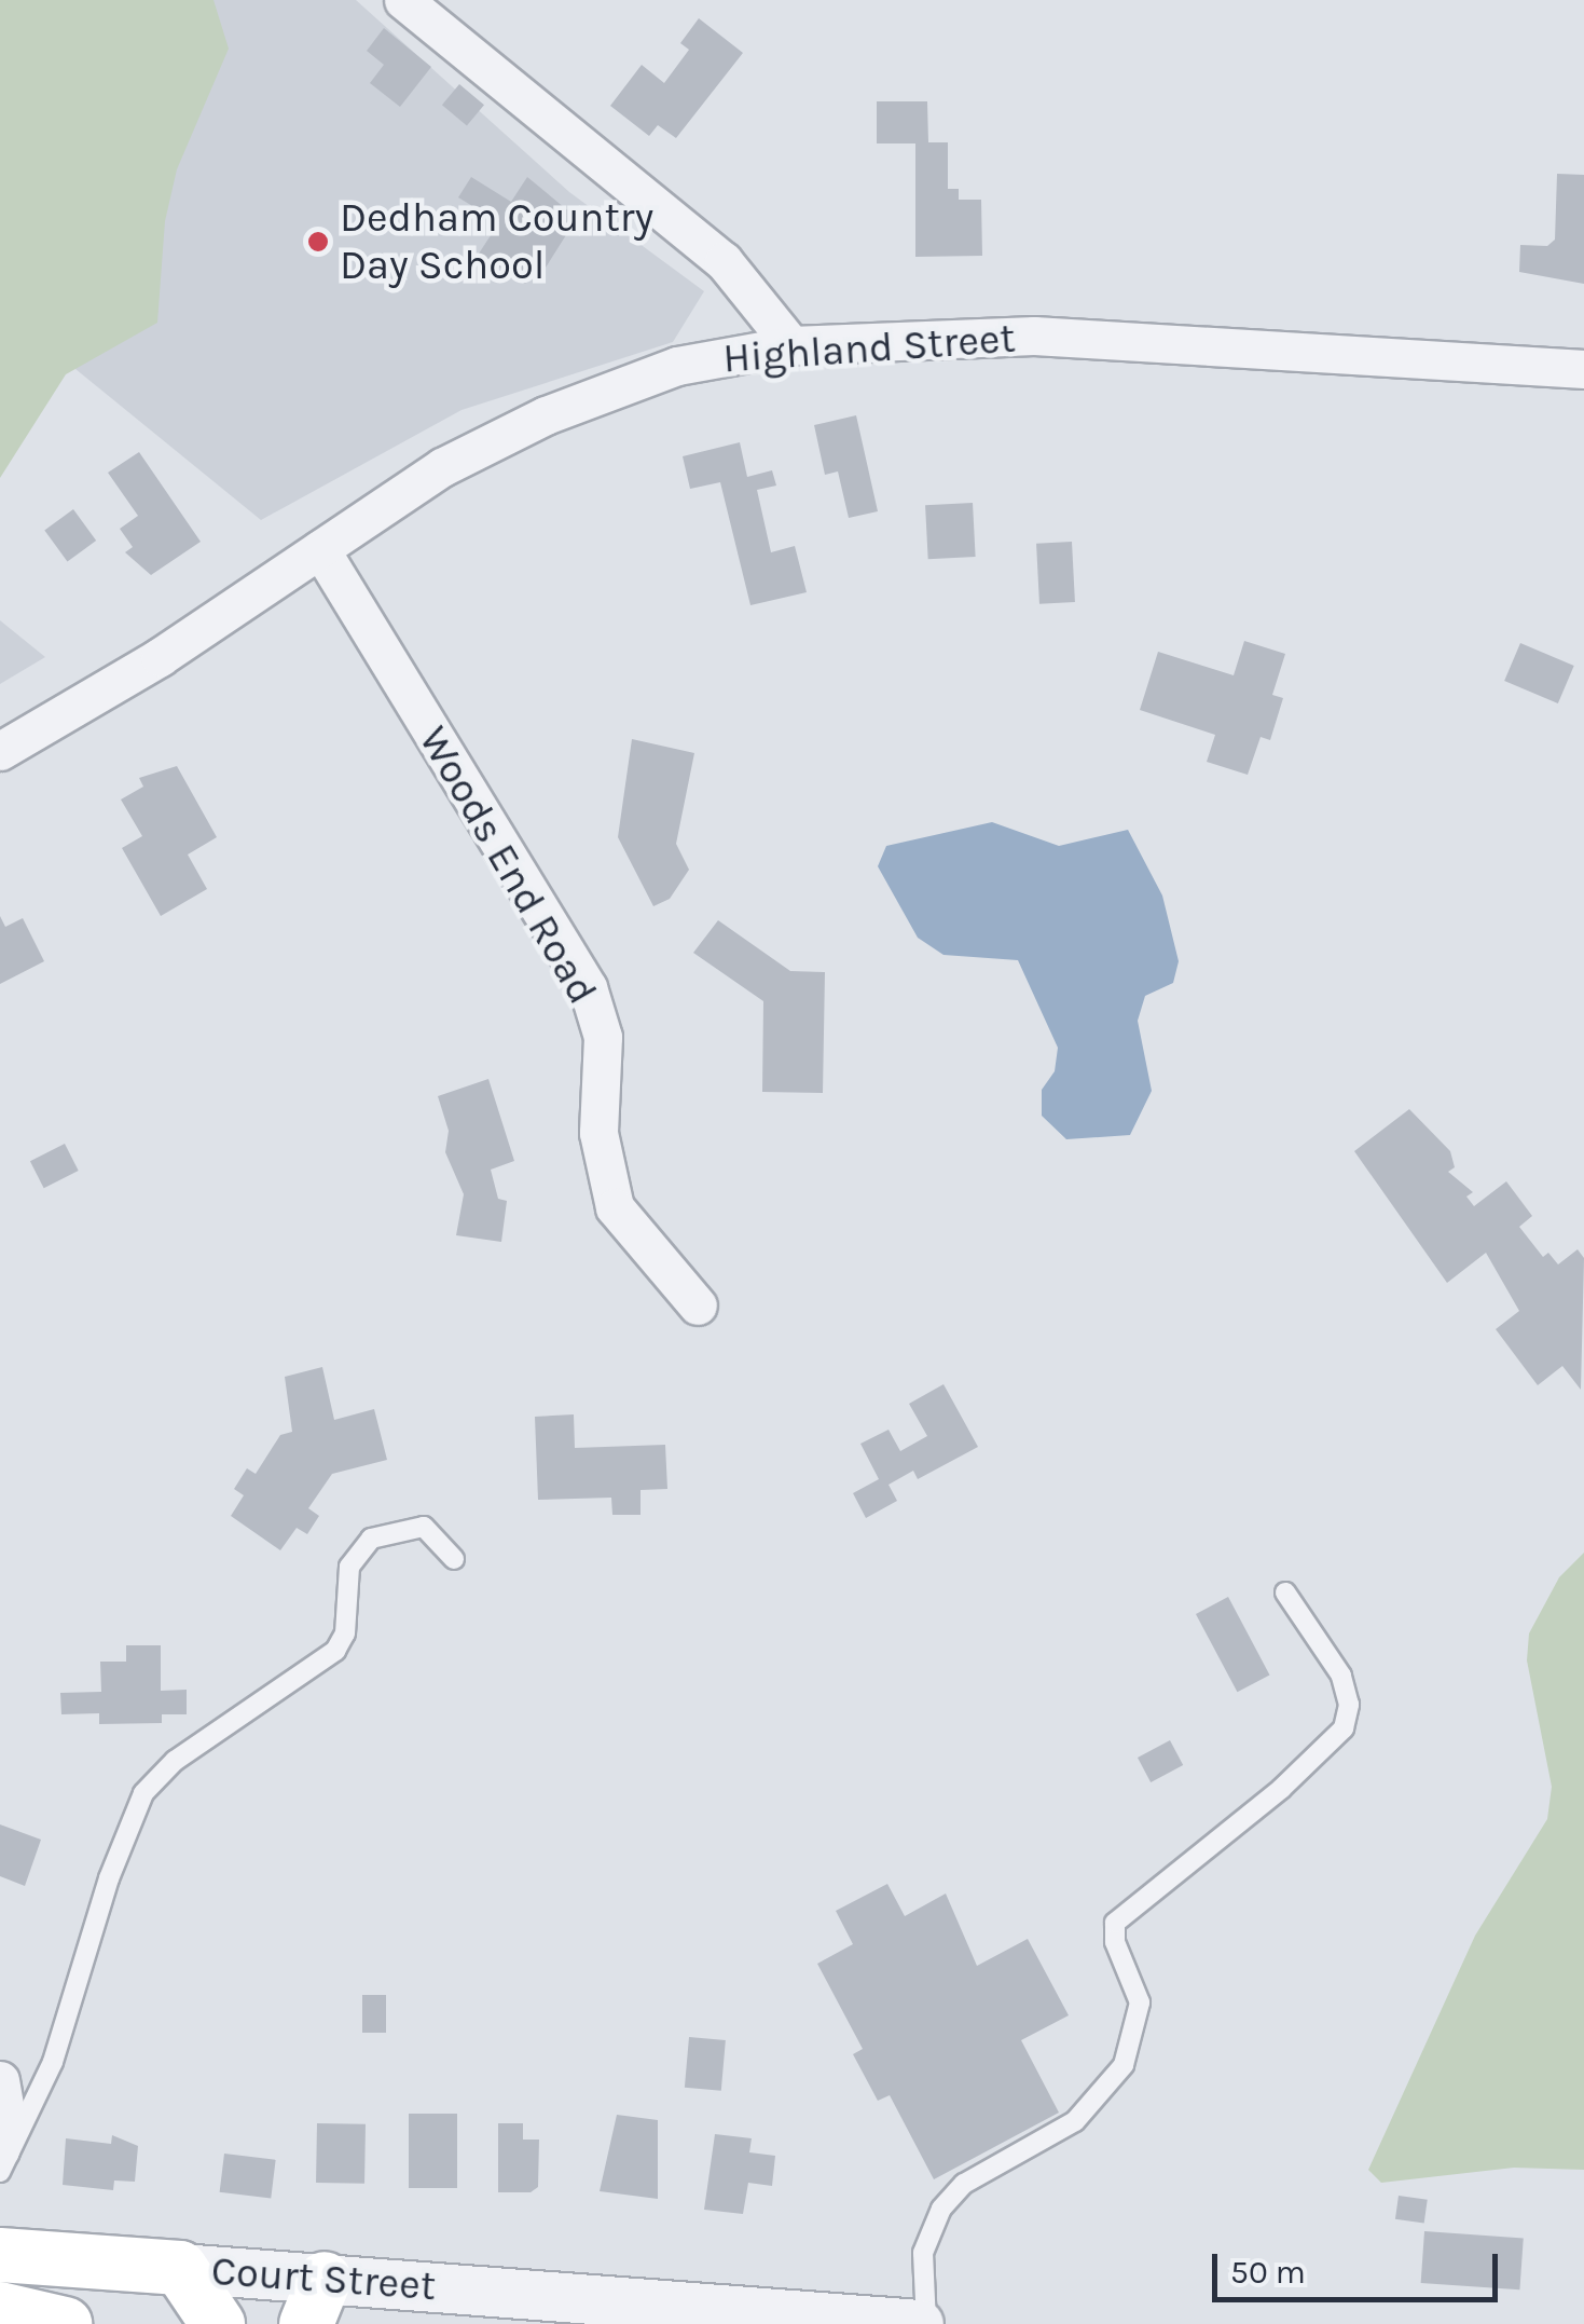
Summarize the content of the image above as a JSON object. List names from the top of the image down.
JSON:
{
  "streets": {
    "street": ["Highland Street", "Woods End Road", "Court Street"]
  },
  "crossings": [
    ["Highland Street", "Woods End Road"]
  ],
  "places": ["Dedham Country Day School"],
  "scale_bar": "50 m"
}
